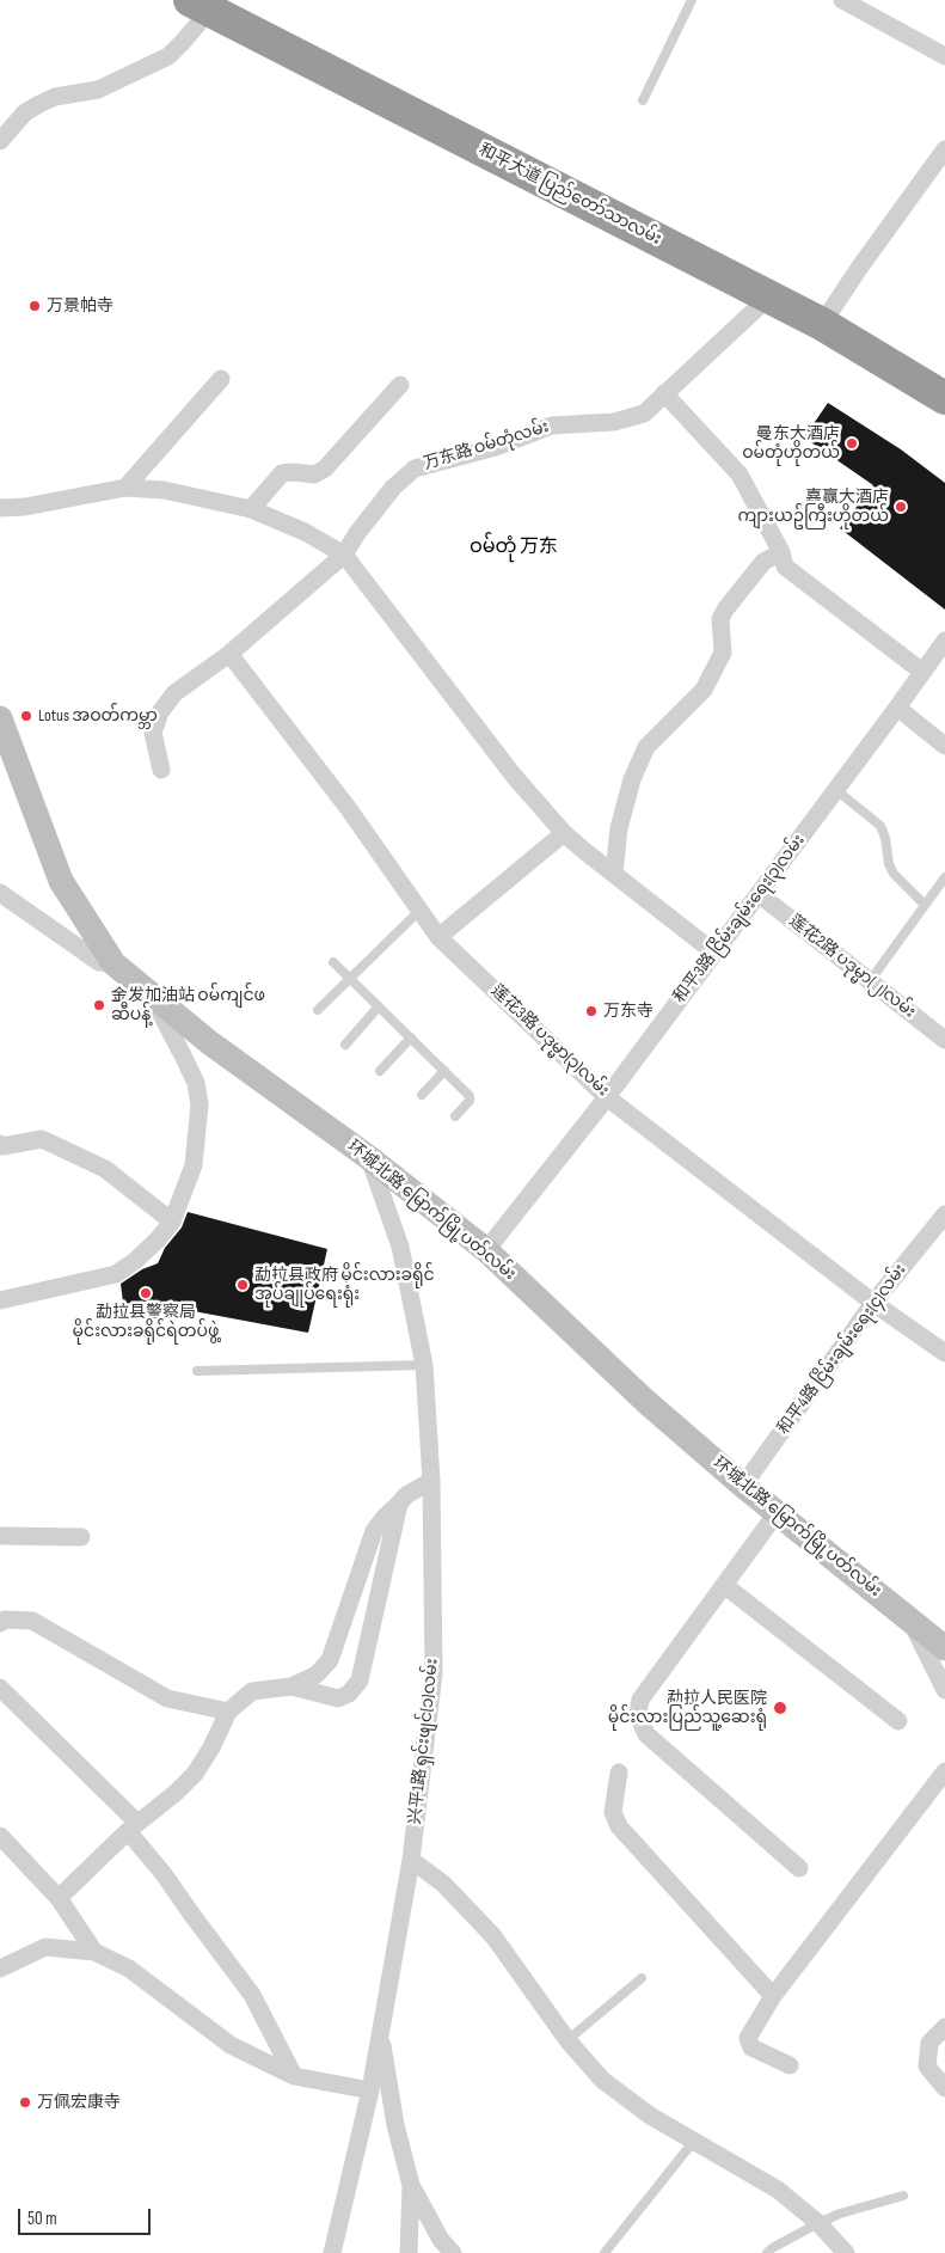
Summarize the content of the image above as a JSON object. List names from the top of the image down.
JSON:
{
  "streets": {
    "highway": ["和平大道 ပြည်တော်သာလမ်း"],
    "street": [
      "万东路 ဝမ်တုံလမ်း",
      "和平3路 ငြိမ်းချမ်းရေး(၃)လမ်း",
      "莲花2路 ပဒုမ္မာ(၂)လမ်း",
      "莲花3路 ပဒုမ္မာ(၃)လမ်း",
      "环城北路 မြောက်မြို့ပတ်လမ်း",
      "和平4路 ငြိမ်းချမ်းရေး(၄)လမ်း",
      "兴平1路 ရှင်းဖျင်(၁)လမ်း"
    ]
  },
  "crossings": [
    ["和平大道 ပြည်တော်သာလမ်း", "万东路 ဝမ်တုံလမ်း"],
    ["万东路 ဝမ်တုံလမ်း", "莲花3路 ပဒုမ္မာ(၃)လမ်း"],
    ["和平3路 ငြိမ်းချမ်းရေး(၃)လမ်း", "莲花2路 ပဒုမ္မာ(၂)လမ်း"],
    ["和平3路 ငြိမ်းချမ်းရေး(၃)လမ်း", "莲花3路 ပဒုမ္မာ(၃)လမ်း"],
    ["和平3路 ငြိမ်းချမ်းရေး(၃)လမ်း", "环城北路 မြောက်မြို့ပတ်လမ်း"],
    ["莲花3路 ပဒုမ္မာ(၃)လမ်း", "和平4路 ငြိမ်းချမ်းရေး(၄)လမ်း"],
    ["环城北路 မြောက်မြို့ပတ်လမ်း", "和平4路 ငြိမ်းချမ်းရေး(၄)လမ်း"],
    ["环城北路 မြောက်မြို့ပတ်လမ်း", "兴平1路 ရှင်းဖျင်(၁)လမ်း"]
  ],
  "districts": ["ဝမ်တုံ 万东"],
  "places": [
    "万景帕寺",
    "曼东大酒店 ဝမ်တုံဟိုတယ်",
    "嘉赢大酒店 ကျားယဥ်ကြီးဟိုတယ်",
    "Lotus အဝတ်ကမ္ဘာ",
    "金发加油站 ဝမ်ကျင်ဖ ဆီပန့်",
    "万东寺",
    "勐拉县政府 မိုင်းလားခရိုင် အုပ်ချုပ်ရေးရုံး",
    "勐拉县警察局 မိုင်းလားခရိုင်ရဲတပ်ဖွဲ့",
    "勐拉人民医院 မိုင်းလားပြည်သူ့ဆေးရုံ",
    "万佩宏康寺"
  ],
  "scale_bar": "50 m"
}
